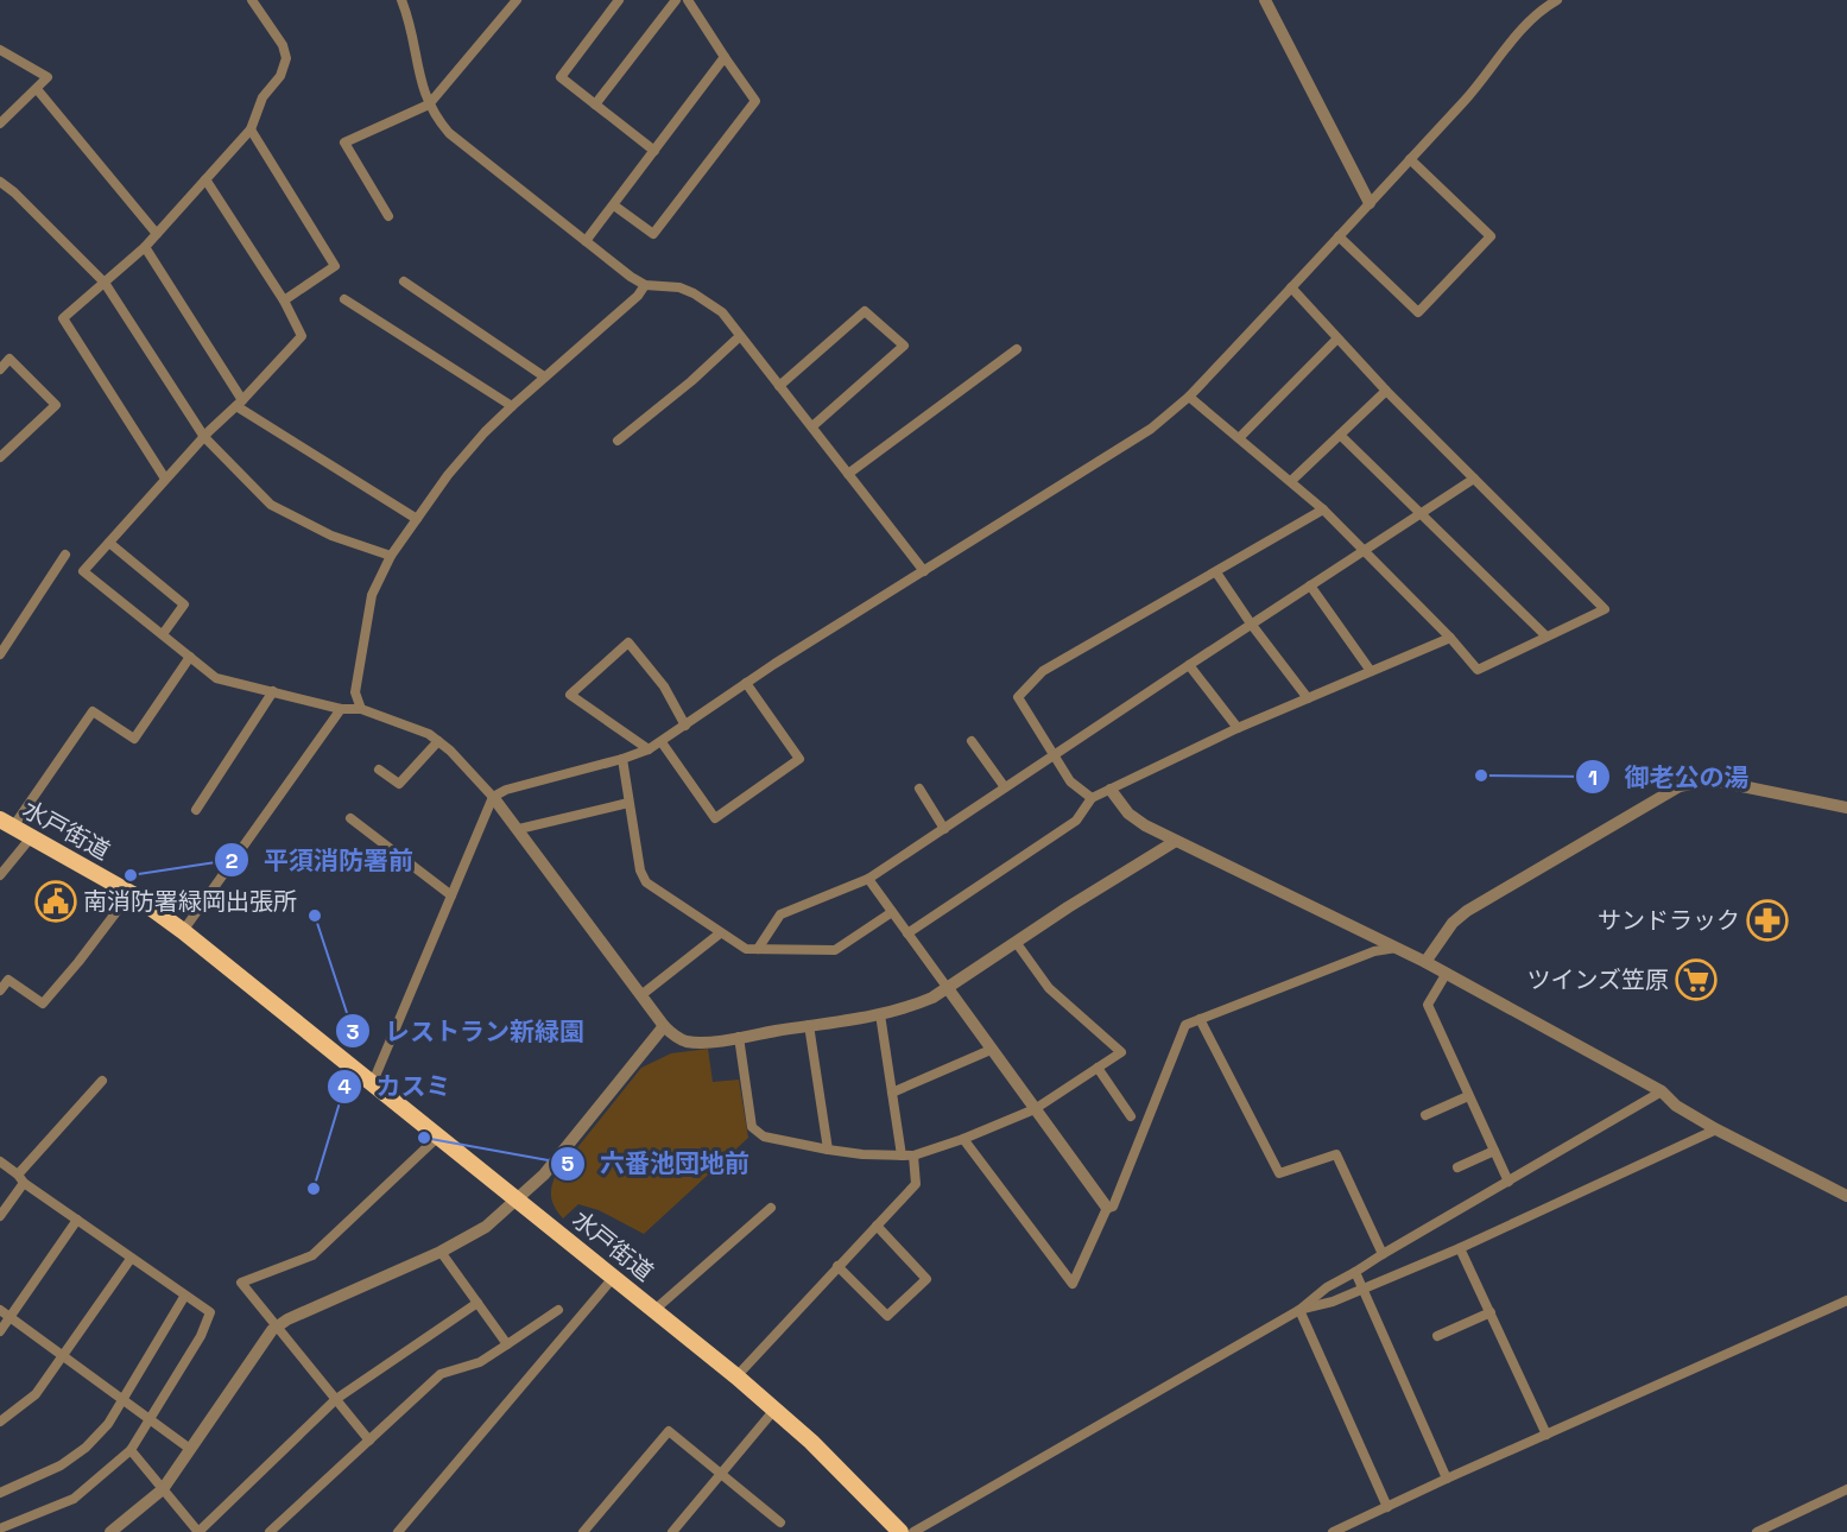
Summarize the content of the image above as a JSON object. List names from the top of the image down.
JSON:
{
  "streets": {
    "main road": ["水戸街道"]
  },
  "places": {
    "other": [
      "御老公の湯",
      "平須消防署前",
      "レストラン新緑園",
      "六番池団地前",
      "カスミ"
    ],
    "public building": ["南消防署緑岡出張所"],
    "pharmacy": ["サンドラック"],
    "supermarket": ["ツインズ笠原"]
  }
}
